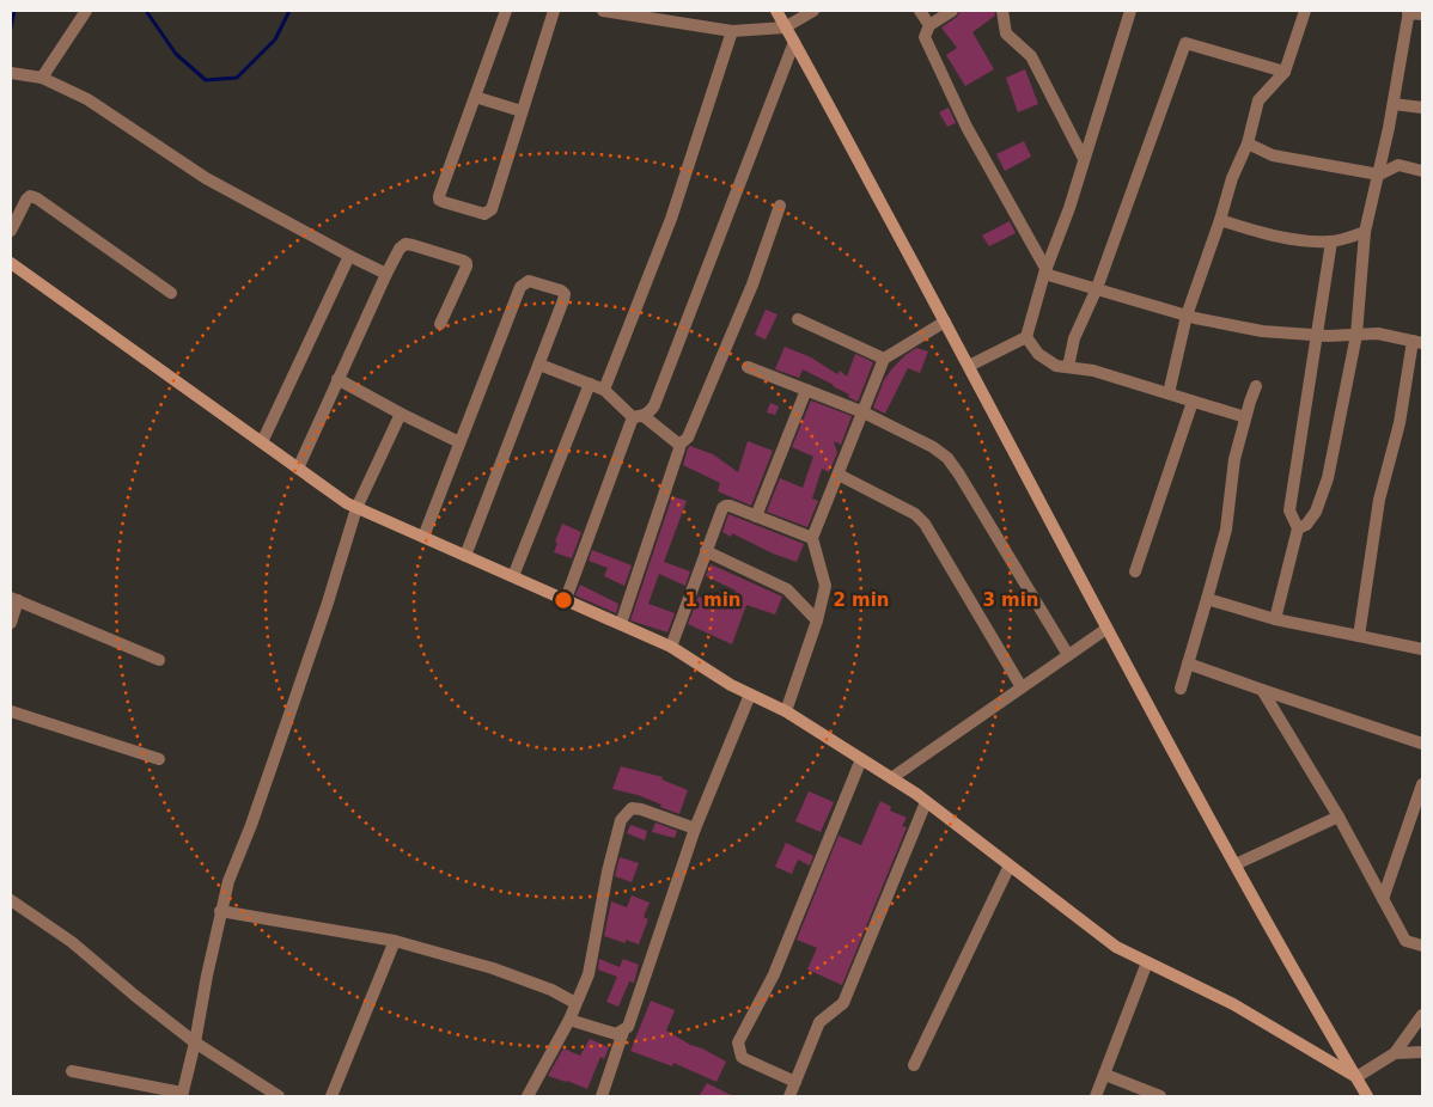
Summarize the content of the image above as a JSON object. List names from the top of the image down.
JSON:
{
  "rings": ["1 min", "2 min", "3 min"]
}
